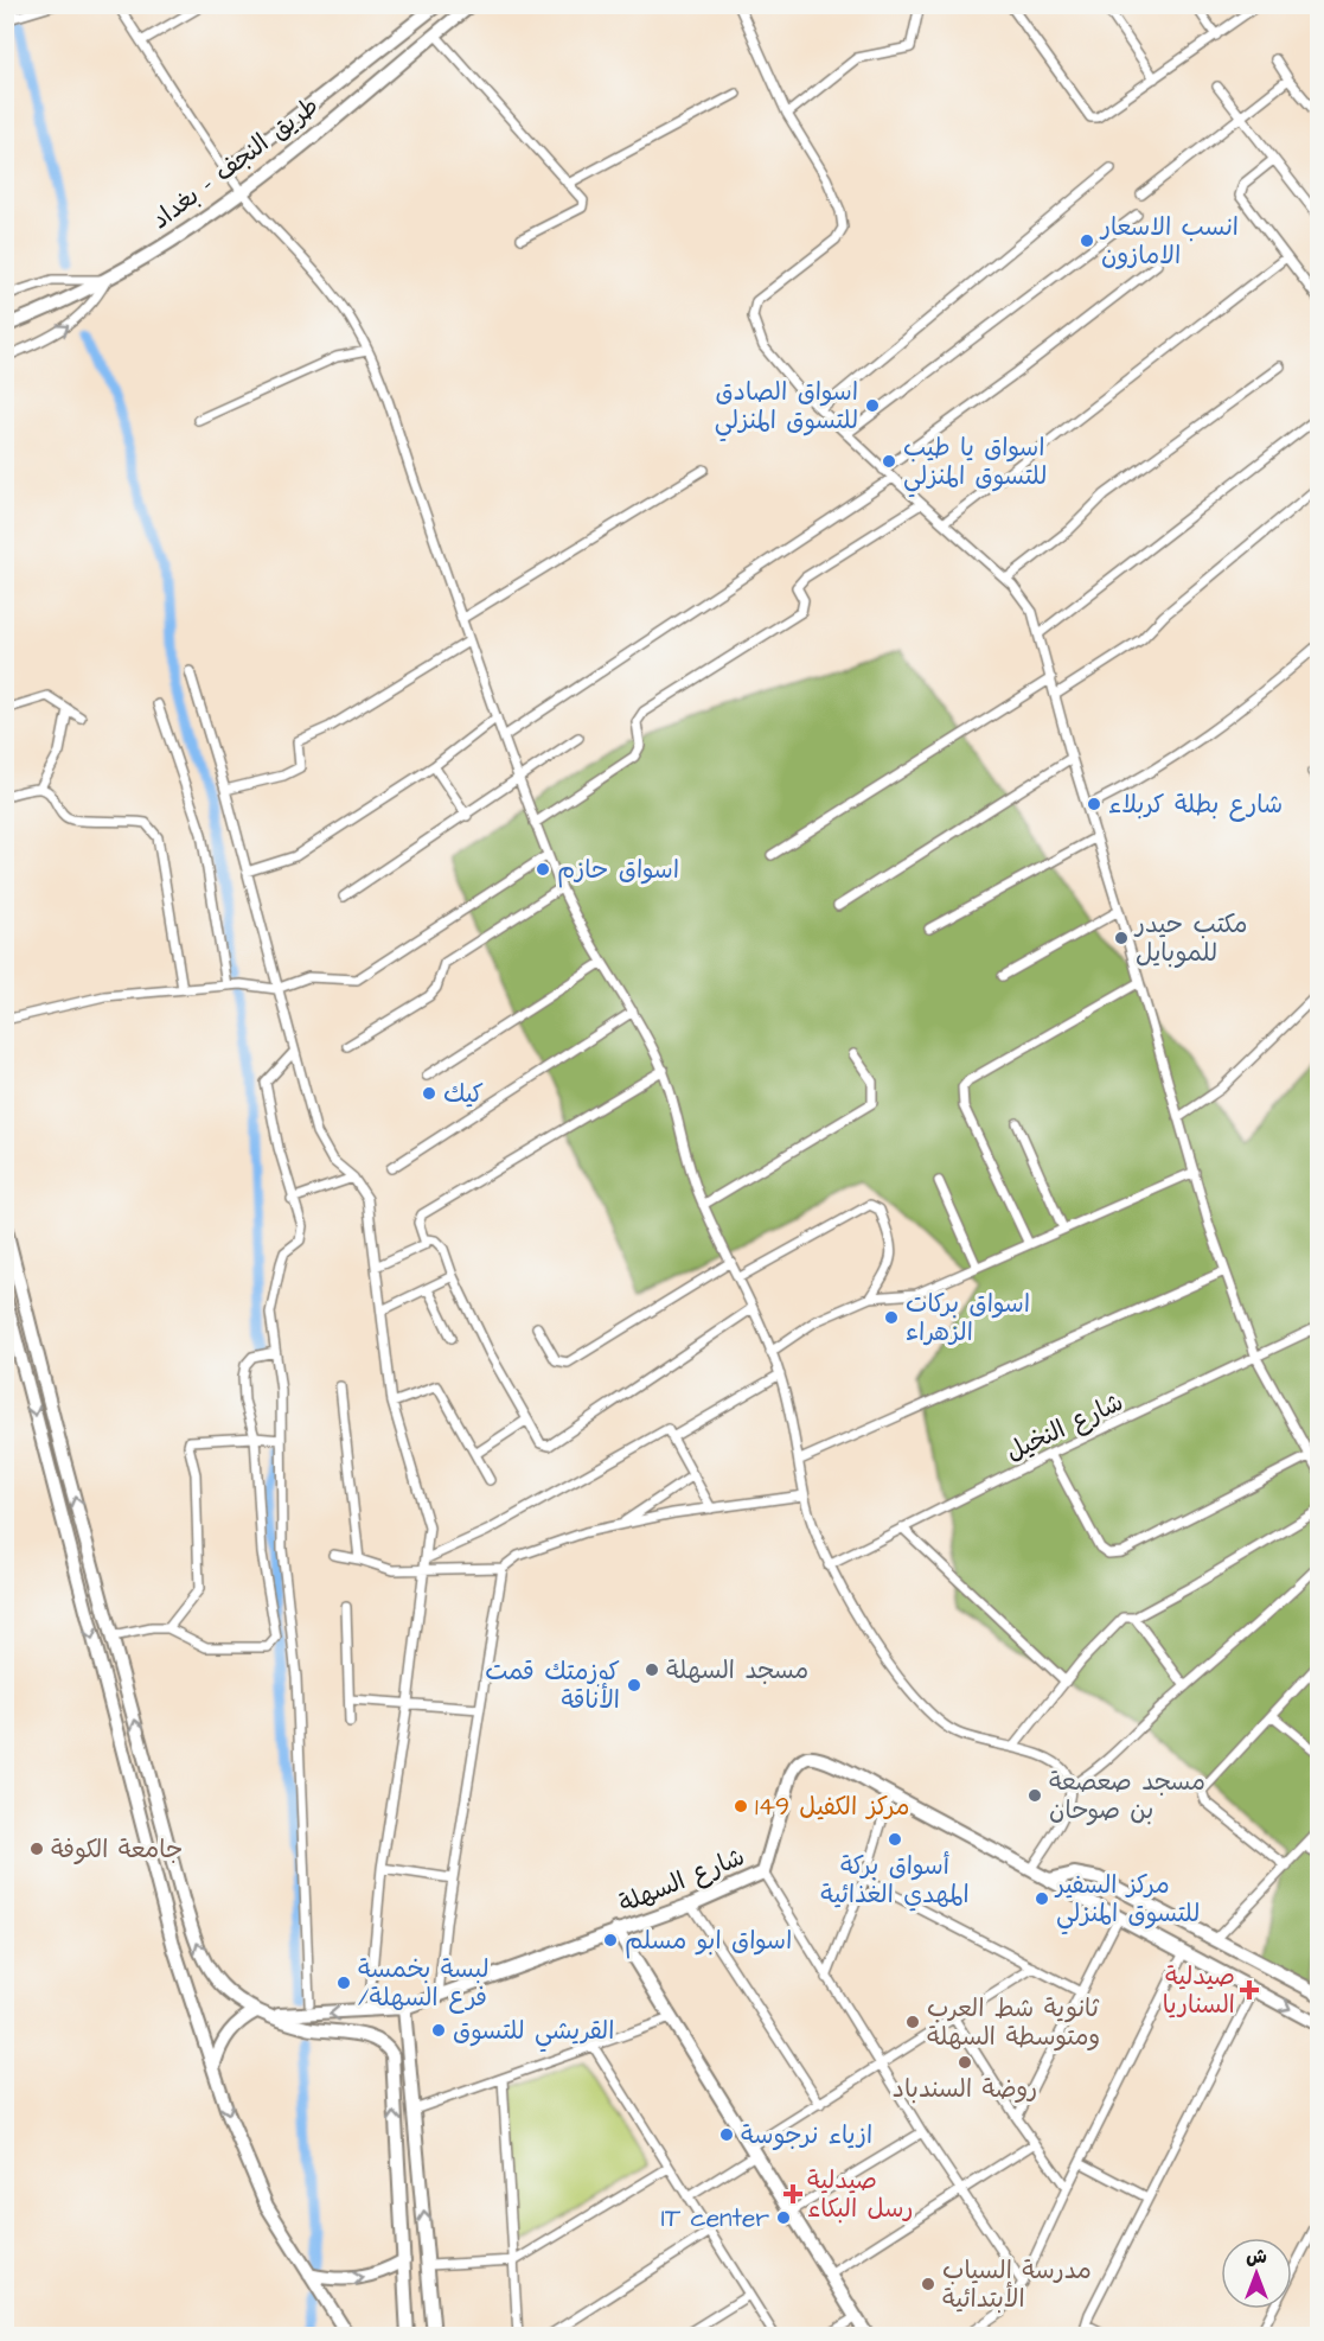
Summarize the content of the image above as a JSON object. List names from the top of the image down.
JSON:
{
  "streets": {
    "main road": ["طريق النجف - بغداد", "شارع السهلة"],
    "street": ["شارع النخيل"]
  },
  "places": {
    "other": [
      "انسب الاسعار الامازون",
      "اسواق الصادق للتسوق المنزلي",
      "اسواق يا طيب للتسوق المنزلي",
      "شارع بطلة كربلاء",
      "اسواق حازم",
      "مكتب حيدر للموبايل",
      "كيك",
      "اسواق بركات الزهراء",
      "مسجد السهلة",
      "كوزمتك قمت الأناقة",
      "مسجد صعصعة بن صوحان",
      "مركز الكفيل 149",
      "أسواق بركة المهدي الغذائية",
      "جامعة الكوفة",
      "مركز السفير للتسوق المنزلي",
      "اسواق ابو مسلم",
      "لبسة بخمسة /فرع السهلة",
      "ثانوية شط العرب ومتوسطة السهلة",
      "القريشي للتسوق",
      "روضة السندباد",
      "ازياء نرجوسة",
      "IT center",
      "مدرسة السياب الأبتدائية"
    ],
    "health": ["صيدلية السناريا", "صيدلية رسل البكاء"]
  },
  "north": "top"
}
